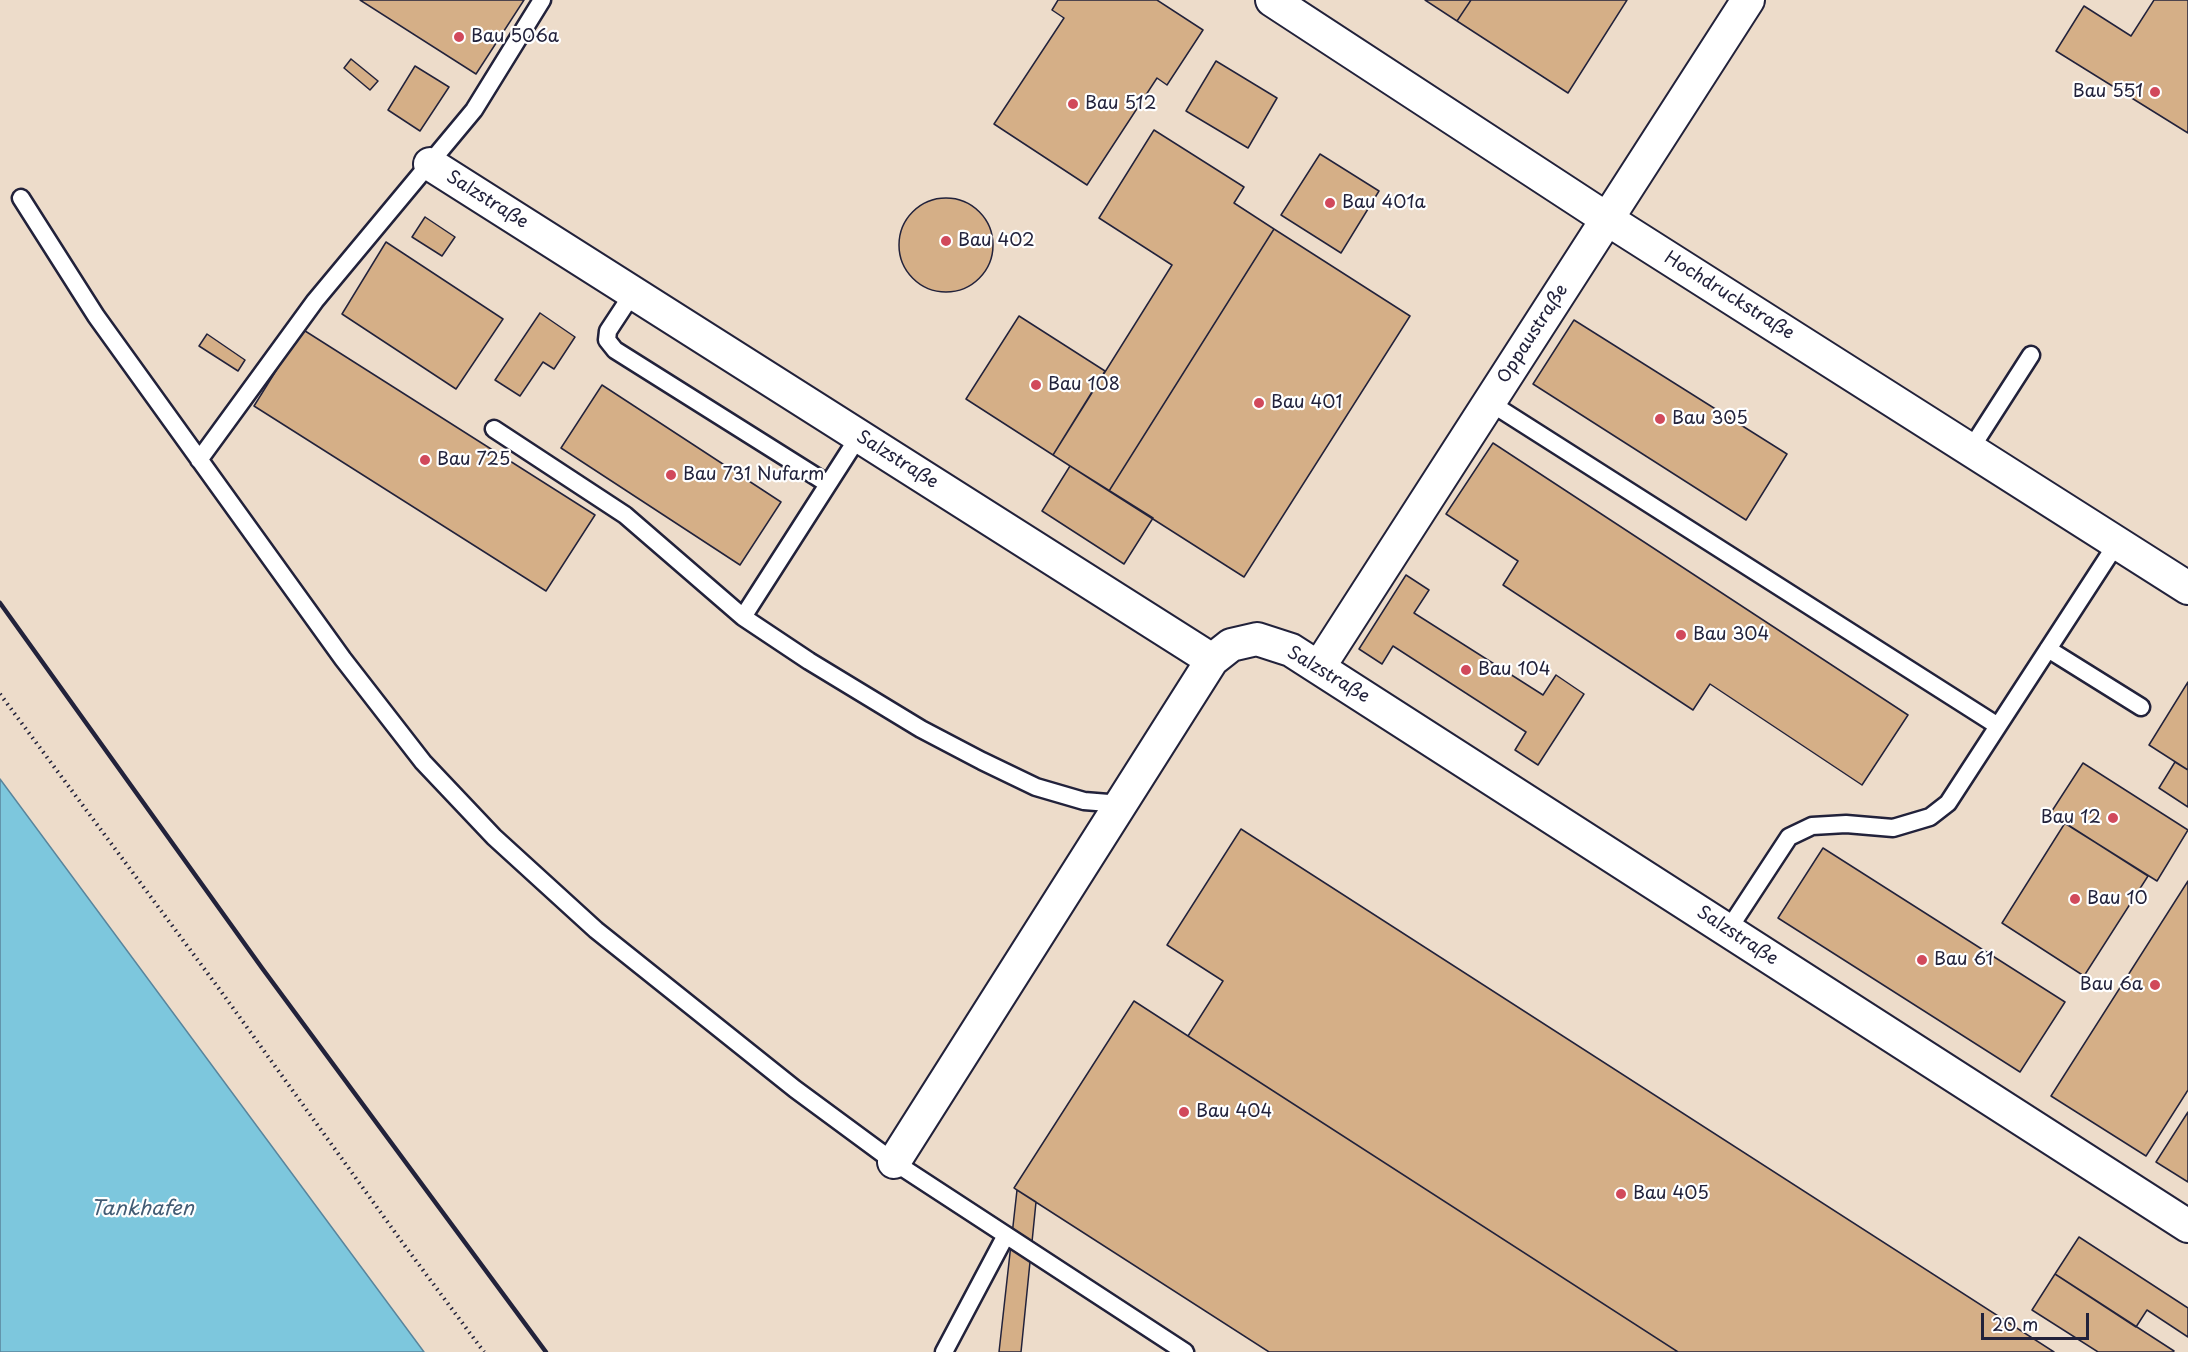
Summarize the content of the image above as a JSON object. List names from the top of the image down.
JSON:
{
  "streets": {
    "street": ["Salzstraße", "Hochdruckstraße", "Oppaustraße"]
  },
  "crossings": [
    ["Salzstraße", "Oppaustraße"],
    ["Hochdruckstraße", "Oppaustraße"]
  ],
  "water": ["Tankhafen"],
  "places": [
    "Bau 506a",
    "Bau 551",
    "Bau 512",
    "Bau 401a",
    "Bau 402",
    "Bau 108",
    "Bau 401",
    "Bau 305",
    "Bau 725",
    "Bau 731 Nufarm",
    "Bau 304",
    "Bau 104",
    "Bau 12",
    "Bau 10",
    "Bau 61",
    "Bau 6a",
    "Bau 404",
    "Bau 405"
  ],
  "scale_bar": "20 m"
}
